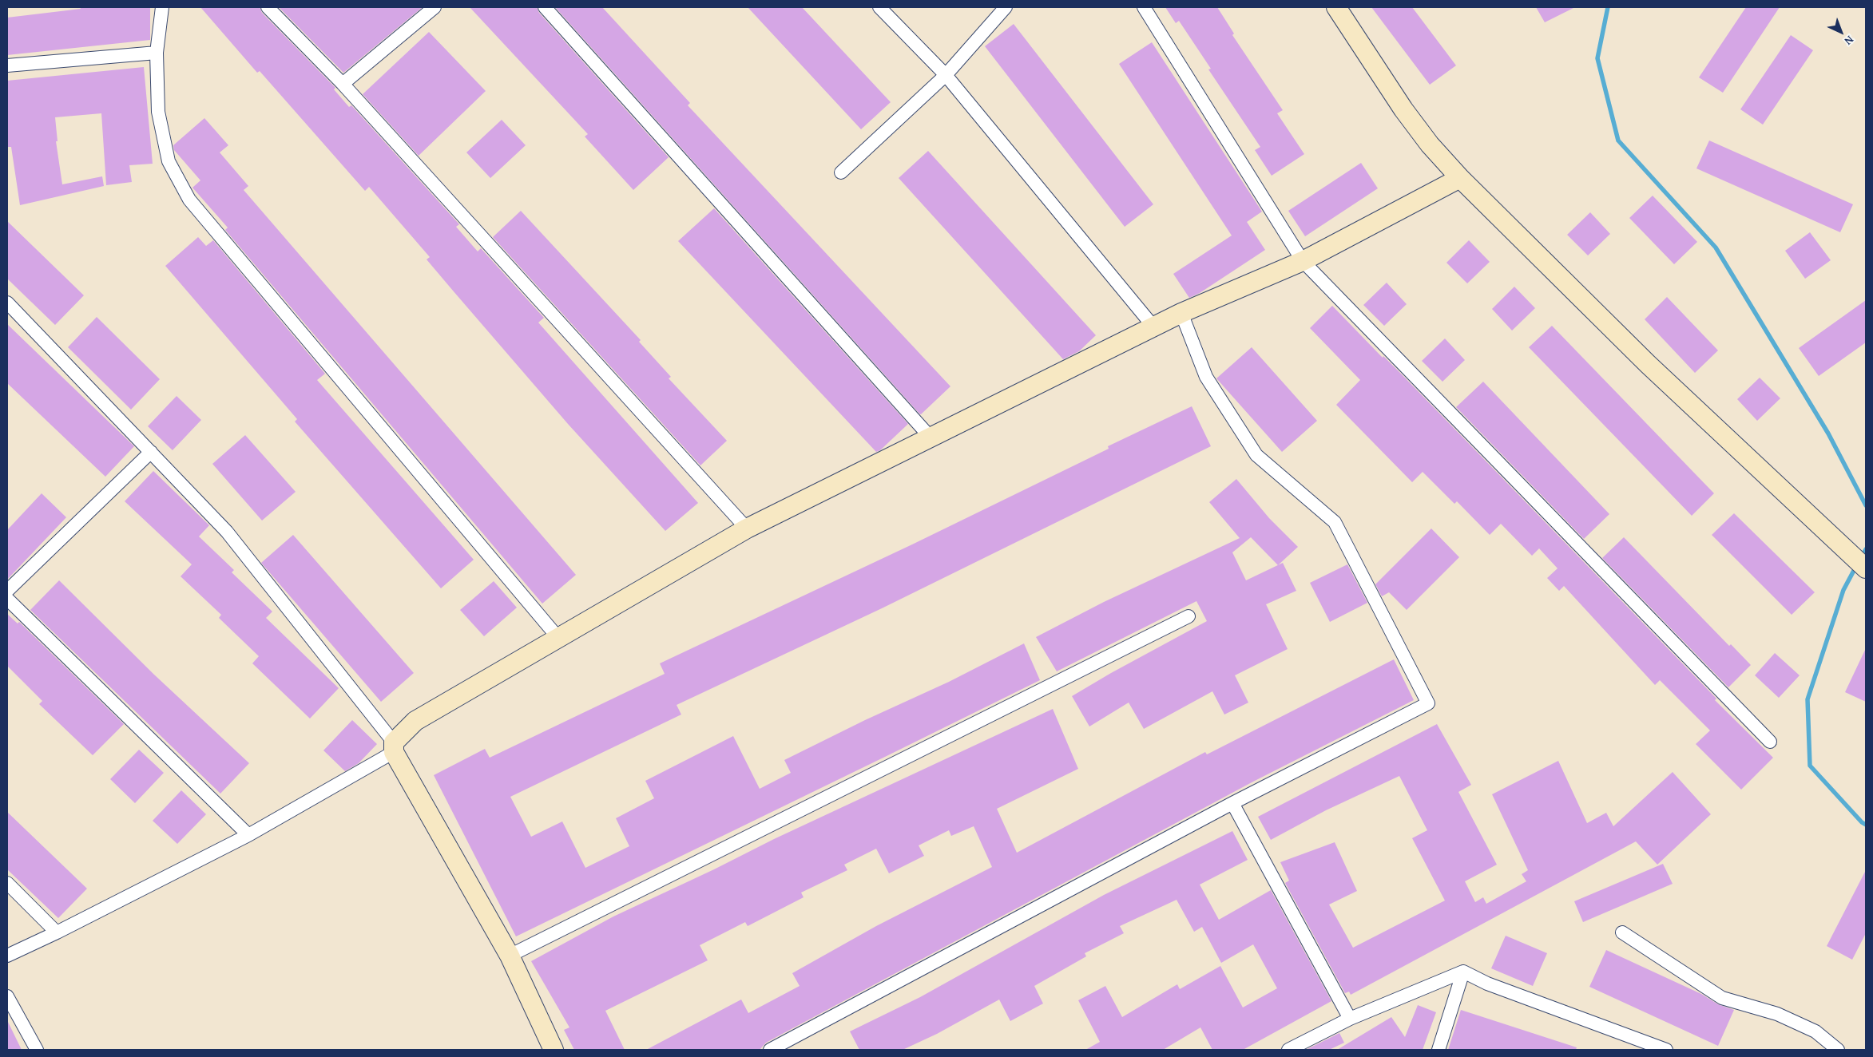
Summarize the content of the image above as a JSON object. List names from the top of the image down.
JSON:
{
  "north": "bottom right"
}
